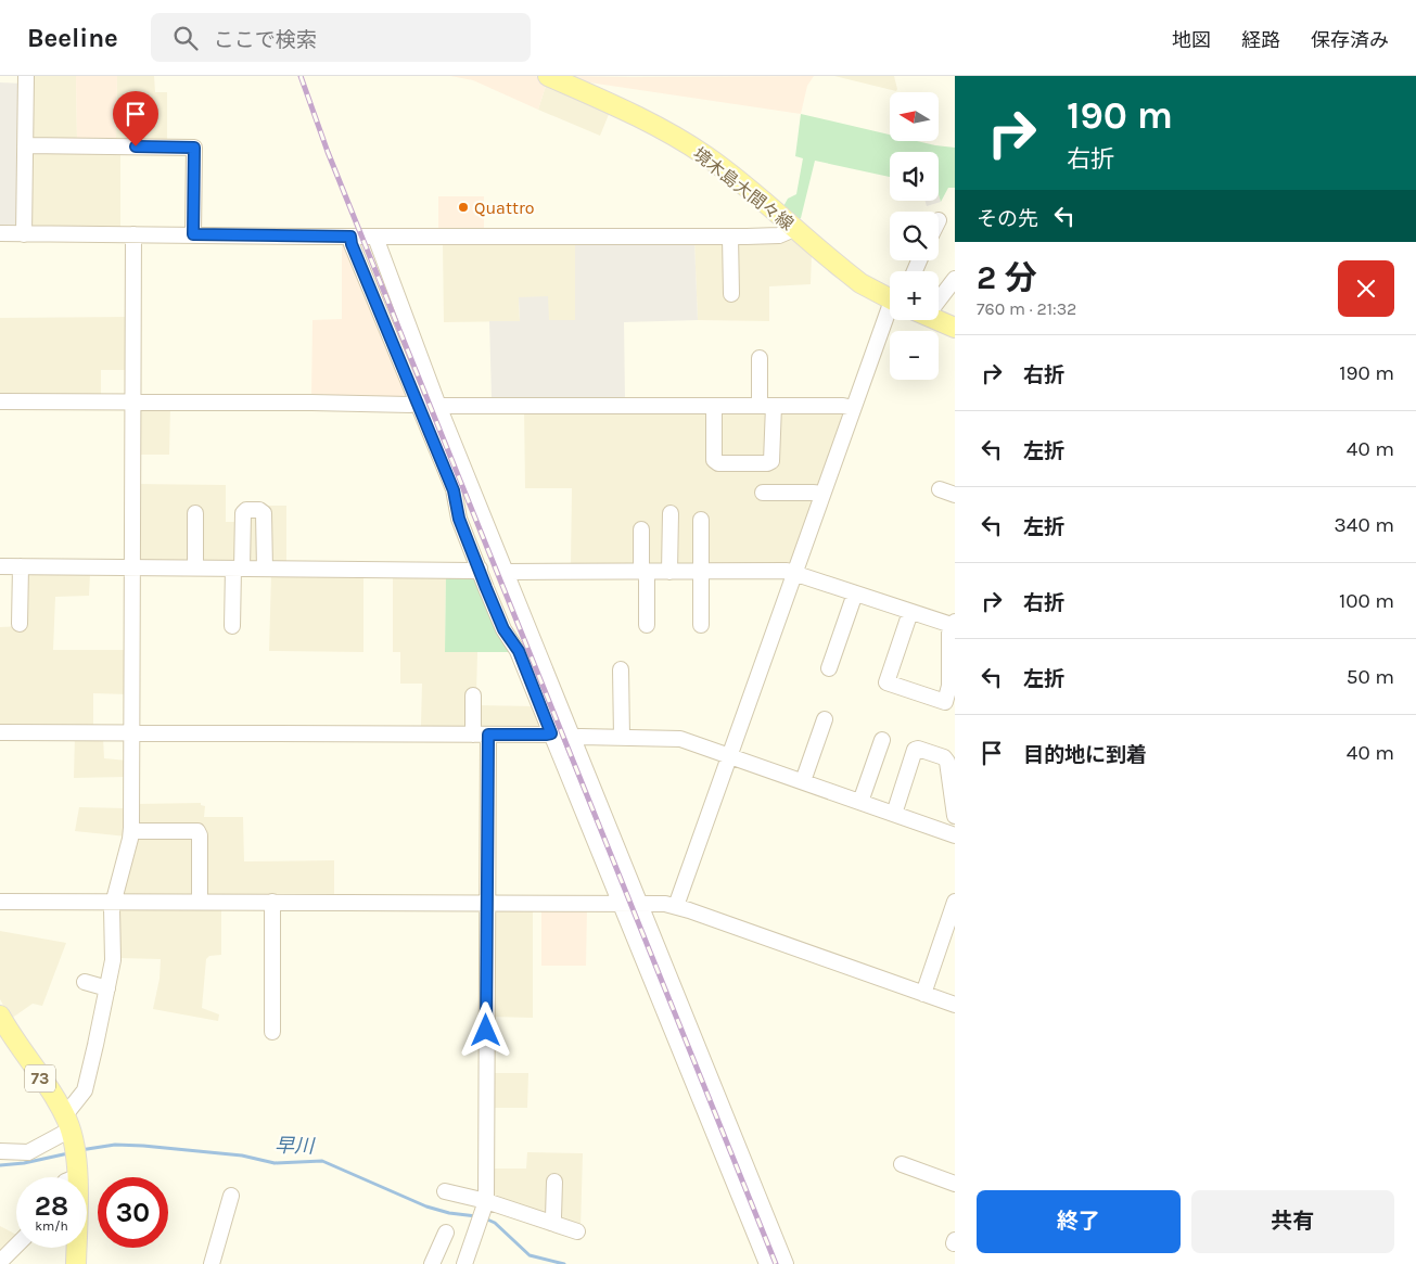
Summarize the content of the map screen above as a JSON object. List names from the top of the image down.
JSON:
{
  "streets": {
    "main road": ["境木島大間々線", "73"]
  },
  "water": ["早川"],
  "places": ["Quattro"],
  "north": "left",
  "page": {
    "header": "Beeline",
    "search": "ここで検索",
    "nav": ["地図", "経路", "保存済み"],
    "turn": ["190 m", "右折"],
    "map_buttons": ["+", "−"],
    "then": "その先",
    "heading": ["2 分", "760 m · 21:32"],
    "list": [
      {
        "name": "右折",
        "value": "190 m"
      },
      {
        "name": "左折",
        "value": "40 m"
      },
      {
        "name": "左折",
        "value": "340 m"
      },
      {
        "name": "右折",
        "value": "100 m"
      },
      {
        "name": "左折",
        "value": "50 m"
      },
      {
        "name": "目的地に到着",
        "value": "40 m"
      }
    ],
    "speed": "28 km/h",
    "limit": "30",
    "buttons": ["終了", "共有"]
  }
}
